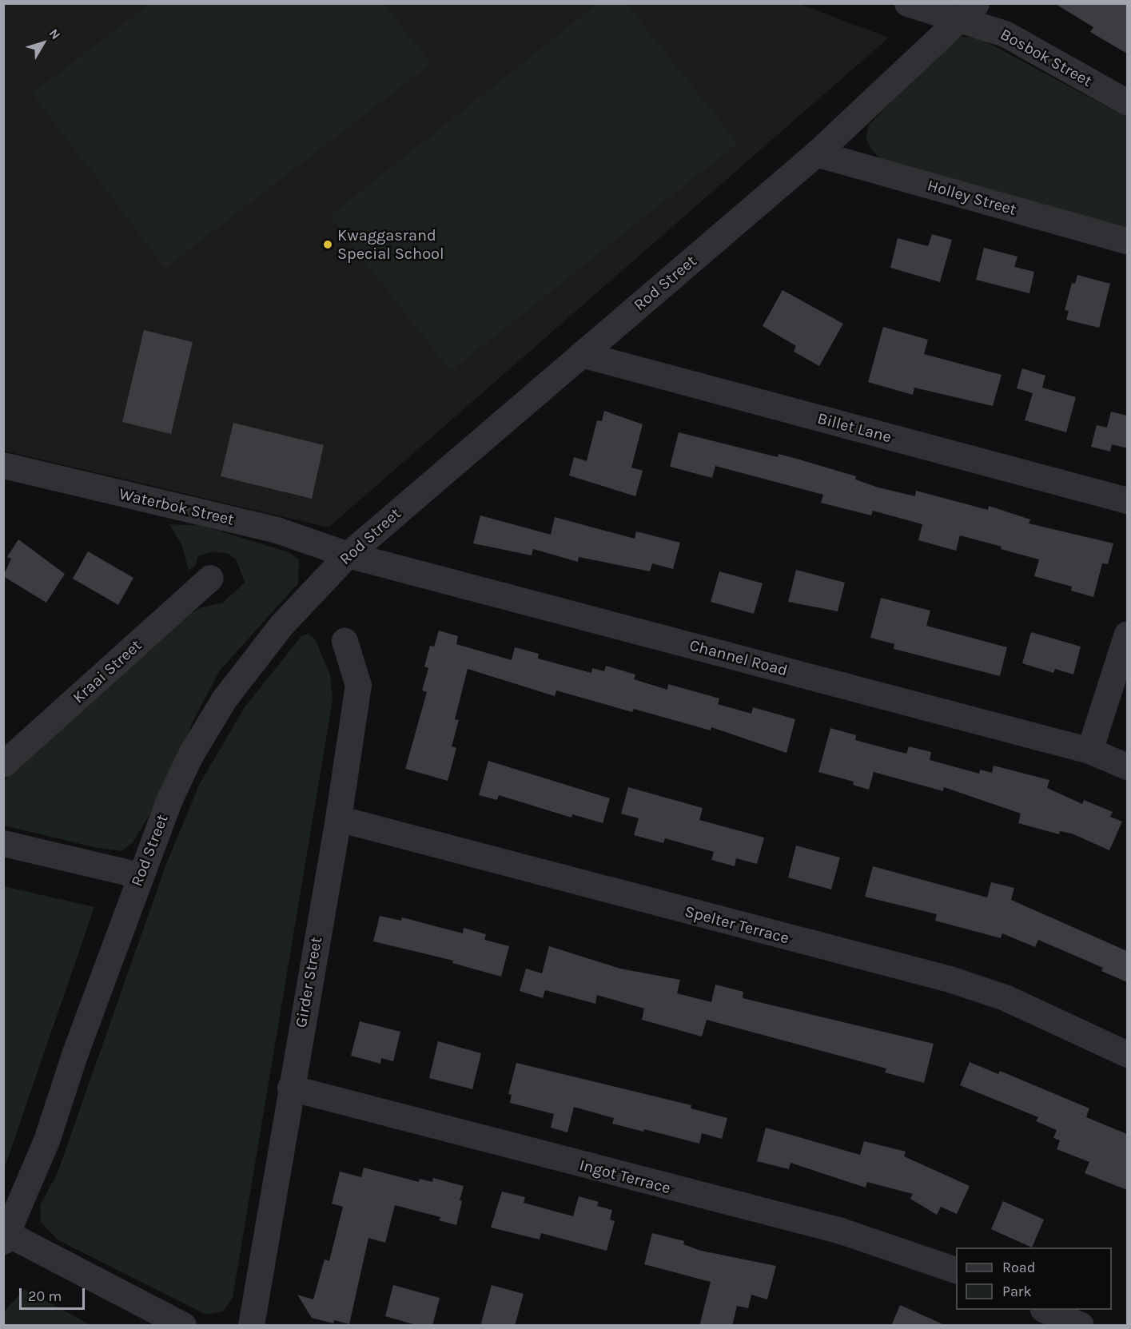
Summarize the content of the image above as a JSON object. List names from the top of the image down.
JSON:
{
  "streets": {
    "street": [
      "Bosbok Street",
      "Holley Street",
      "Rod Street",
      "Billet Lane",
      "Waterbok Street",
      "Channel Road",
      "Kraai Street",
      "Spelter Terrace",
      "Girder Street",
      "Ingot Terrace"
    ]
  },
  "crossings": [
    ["Bosbok Street", "Rod Street"],
    ["Holley Street", "Rod Street"],
    ["Rod Street", "Billet Lane"],
    ["Rod Street", "Waterbok Street"],
    ["Rod Street", "Channel Road"],
    ["Waterbok Street", "Channel Road"],
    ["Spelter Terrace", "Girder Street"],
    ["Girder Street", "Ingot Terrace"]
  ],
  "places": ["Kwaggasrand Special School"],
  "legend": ["Road", "Park"],
  "scale_bar": "20 m",
  "north": "top right"
}
